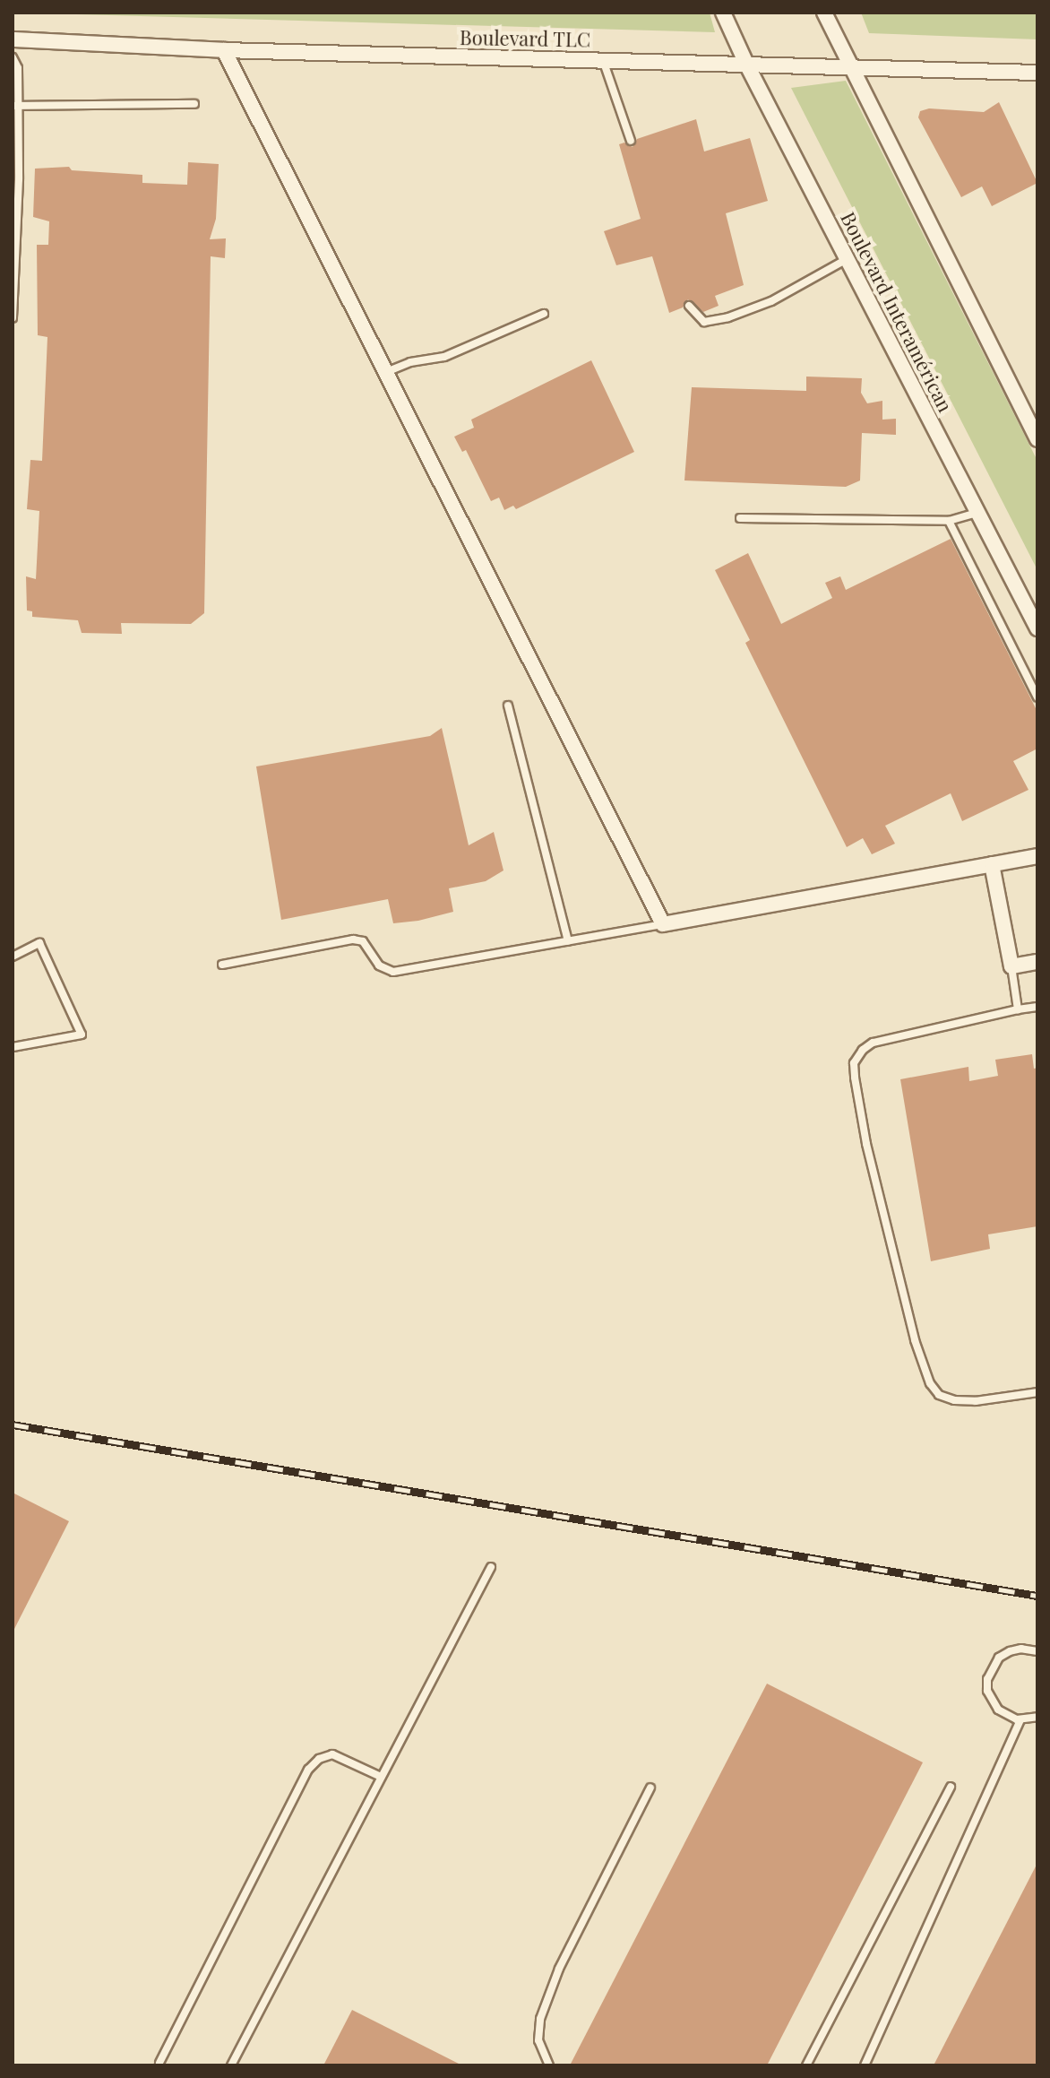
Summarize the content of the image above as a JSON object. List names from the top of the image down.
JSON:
{
  "streets": {
    "street": ["Boulevard TLC", "Boulevard Interamérican"]
  },
  "crossings": [
    ["Boulevard TLC", "Boulevard Interamérican"]
  ]
}
